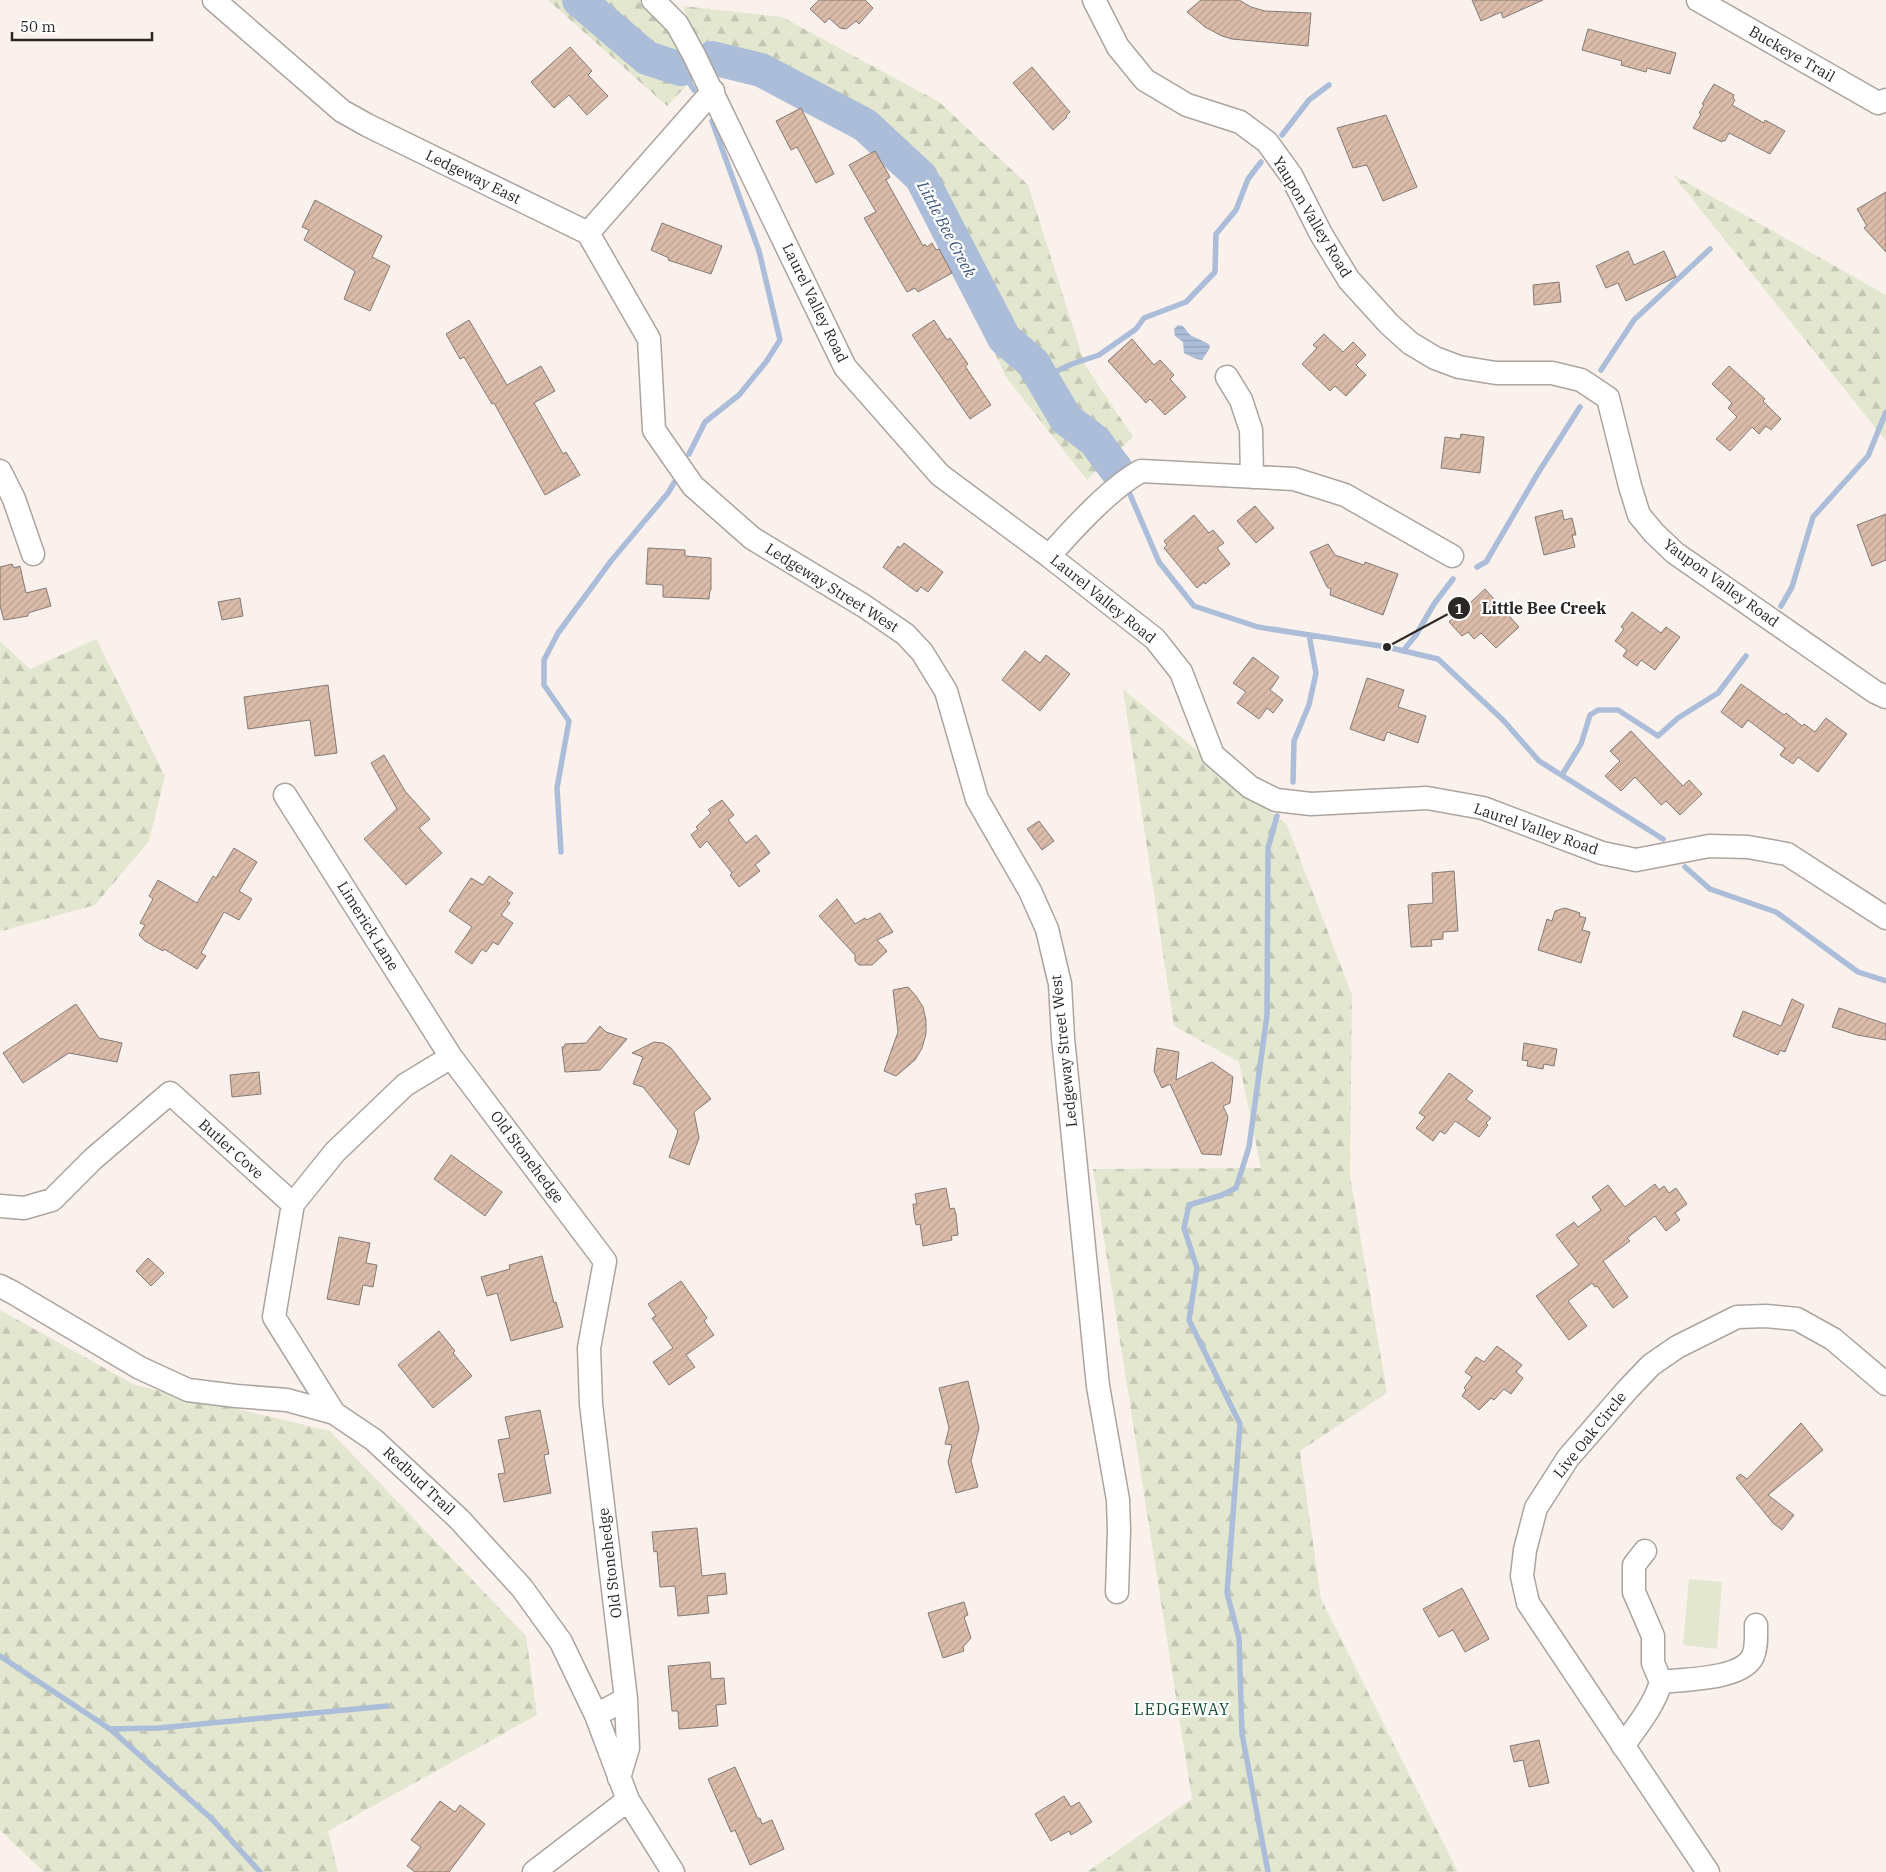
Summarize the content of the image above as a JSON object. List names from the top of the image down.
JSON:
{
  "streets": {
    "street": [
      "Buckeye Trail",
      "Ledgeway East",
      "Yaupon Valley Road",
      "Laurel Valley Road",
      "Ledgeway Street West",
      "Limerick Lane",
      "Butler Cove",
      "Old Stonehedge",
      "Live Oak Circle",
      "Redbud Trail"
    ]
  },
  "crossings": [
    ["Ledgeway East", "Ledgeway Street West"],
    ["Limerick Lane", "Old Stonehedge"],
    ["Old Stonehedge", "Redbud Trail"]
  ],
  "districts": ["LEDGEWAY"],
  "water": ["Little Bee Creek"],
  "places": ["Little Bee Creek"],
  "scale_bar": "50 m"
}
